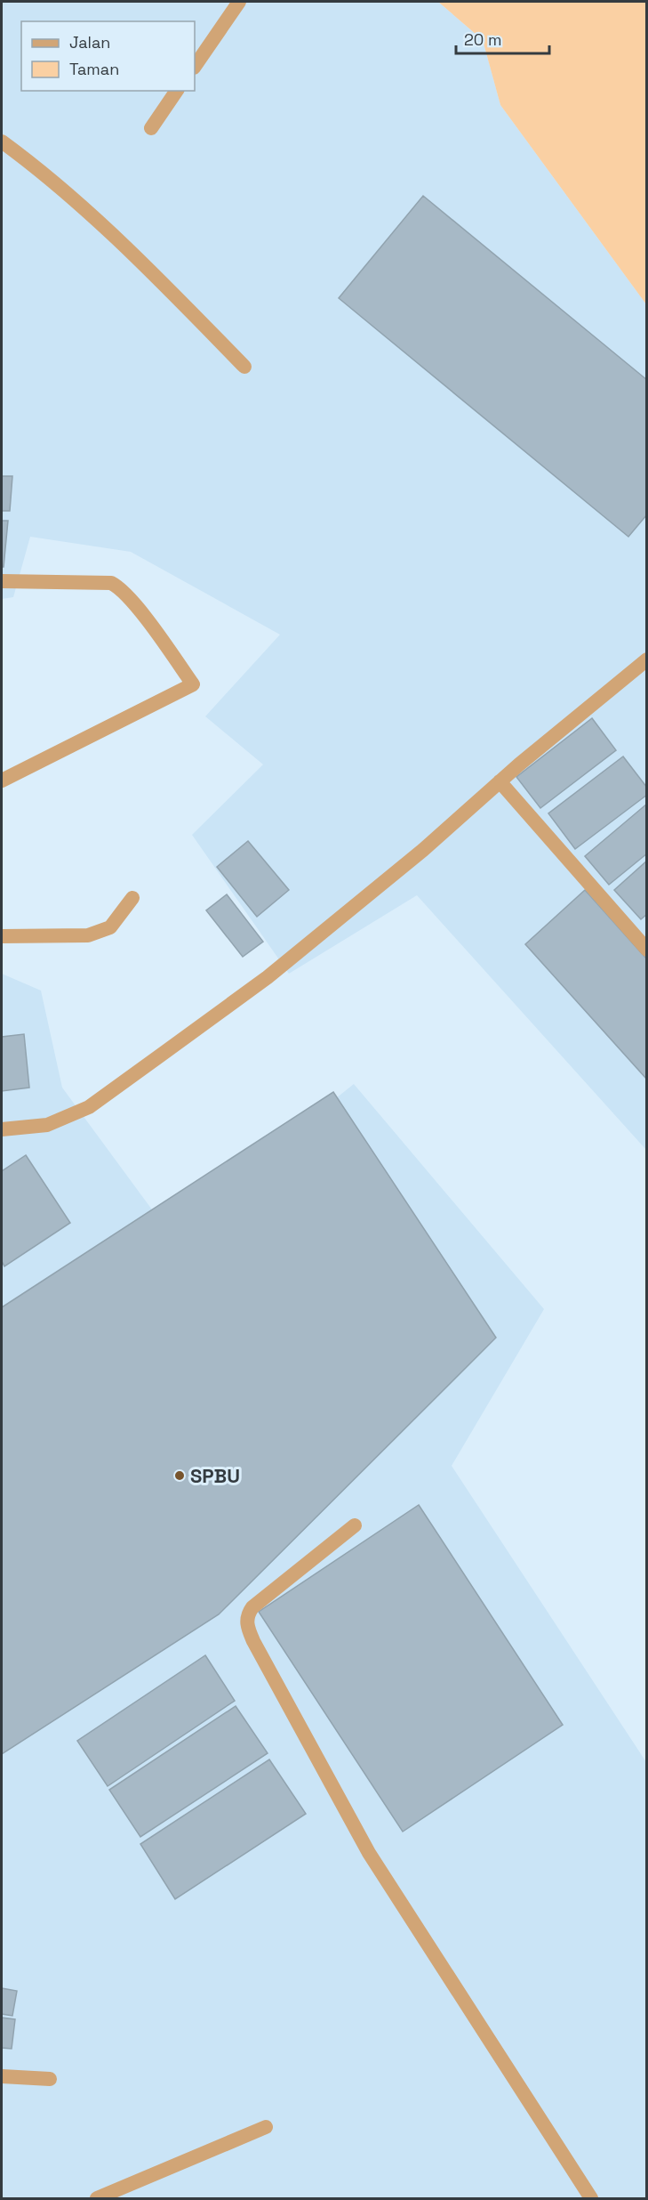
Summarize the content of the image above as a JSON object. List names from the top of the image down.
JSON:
{
  "places": ["SPBU"],
  "legend": ["Jalan", "Taman"],
  "scale_bar": "20 m"
}
